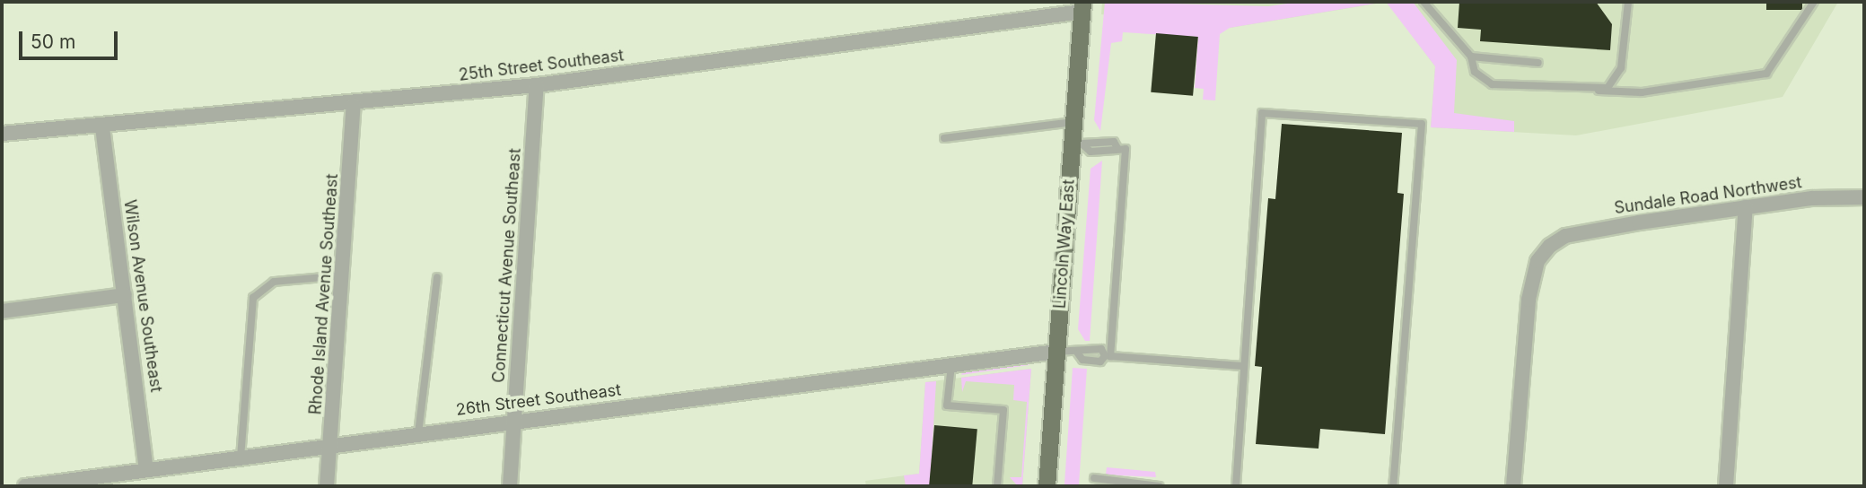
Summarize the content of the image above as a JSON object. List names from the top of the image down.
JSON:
{
  "streets": {
    "main road": ["Lincoln Way East"],
    "street": [
      "25th Street Southeast",
      "Sundale Road Northwest",
      "Connecticut Avenue Southeast",
      "Rhode Island Avenue Southeast",
      "Wilson Avenue Southeast",
      "26th Street Southeast"
    ]
  },
  "crossings": [
    ["25th Street Southeast", "Lincoln Way East"],
    ["25th Street Southeast", "Connecticut Avenue Southeast"],
    ["25th Street Southeast", "Rhode Island Avenue Southeast"],
    ["25th Street Southeast", "Wilson Avenue Southeast"],
    ["Lincoln Way East", "26th Street Southeast"],
    ["Connecticut Avenue Southeast", "26th Street Southeast"],
    ["Rhode Island Avenue Southeast", "26th Street Southeast"],
    ["Wilson Avenue Southeast", "26th Street Southeast"]
  ],
  "scale_bar": "50 m"
}
